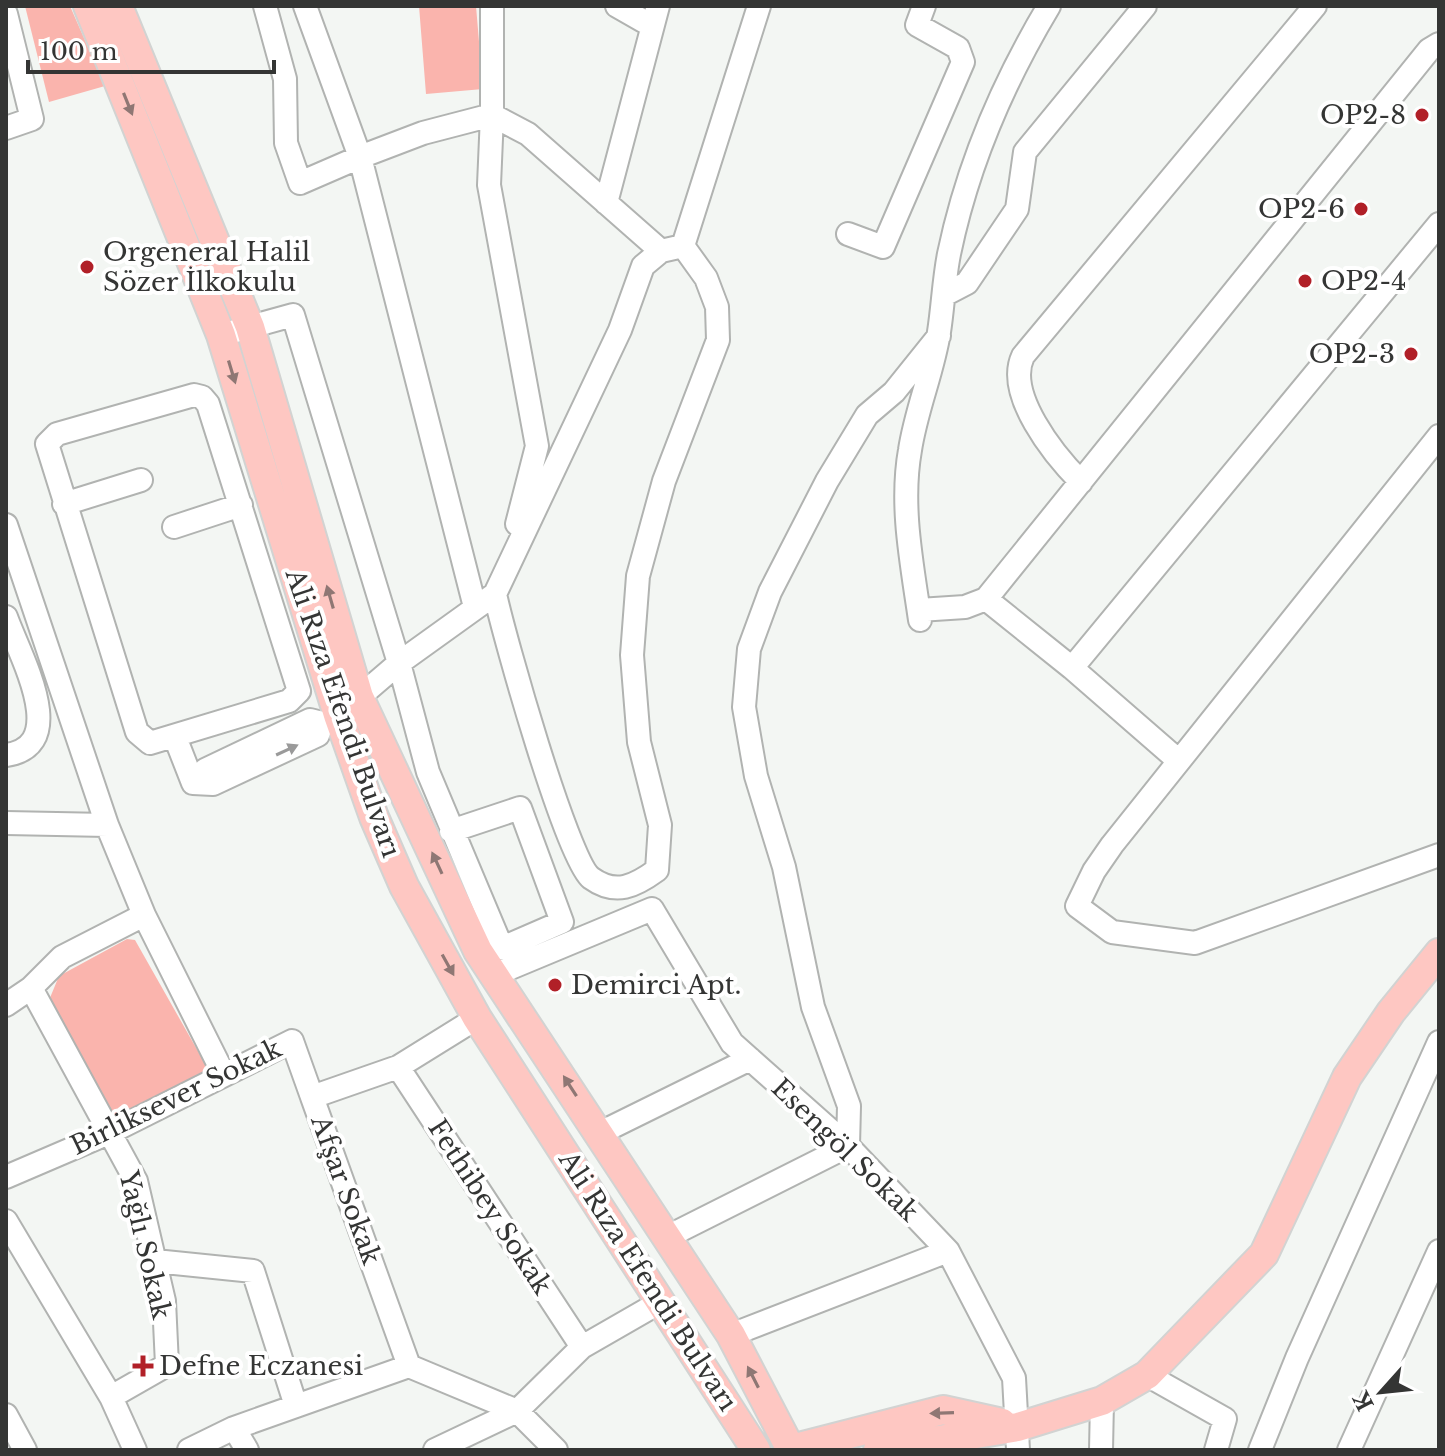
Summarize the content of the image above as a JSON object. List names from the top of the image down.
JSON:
{
  "streets": {
    "main road": ["Ali Rıza Efendi Bulvarı"],
    "street": [
      "Birliksever Sokak",
      "Esengöl Sokak",
      "Afşar Sokak",
      "Fethibey Sokak",
      "Yağlı Sokak"
    ]
  },
  "crossings": [
    ["Ali Rıza Efendi Bulvarı", "Esengöl Sokak"],
    ["Ali Rıza Efendi Bulvarı", "Afşar Sokak"],
    ["Birliksever Sokak", "Afşar Sokak"],
    ["Birliksever Sokak", "Yağlı Sokak"],
    ["Afşar Sokak", "Fethibey Sokak"]
  ],
  "places": {
    "other": [
      "OP2-8",
      "OP2-6",
      "Orgeneral Halil Sözer İlkokulu",
      "OP2-4",
      "OP2-3",
      "Demirci Apt."
    ],
    "health": ["Defne Eczanesi"]
  },
  "scale_bar": "100 m",
  "north": "bottom left"
}
